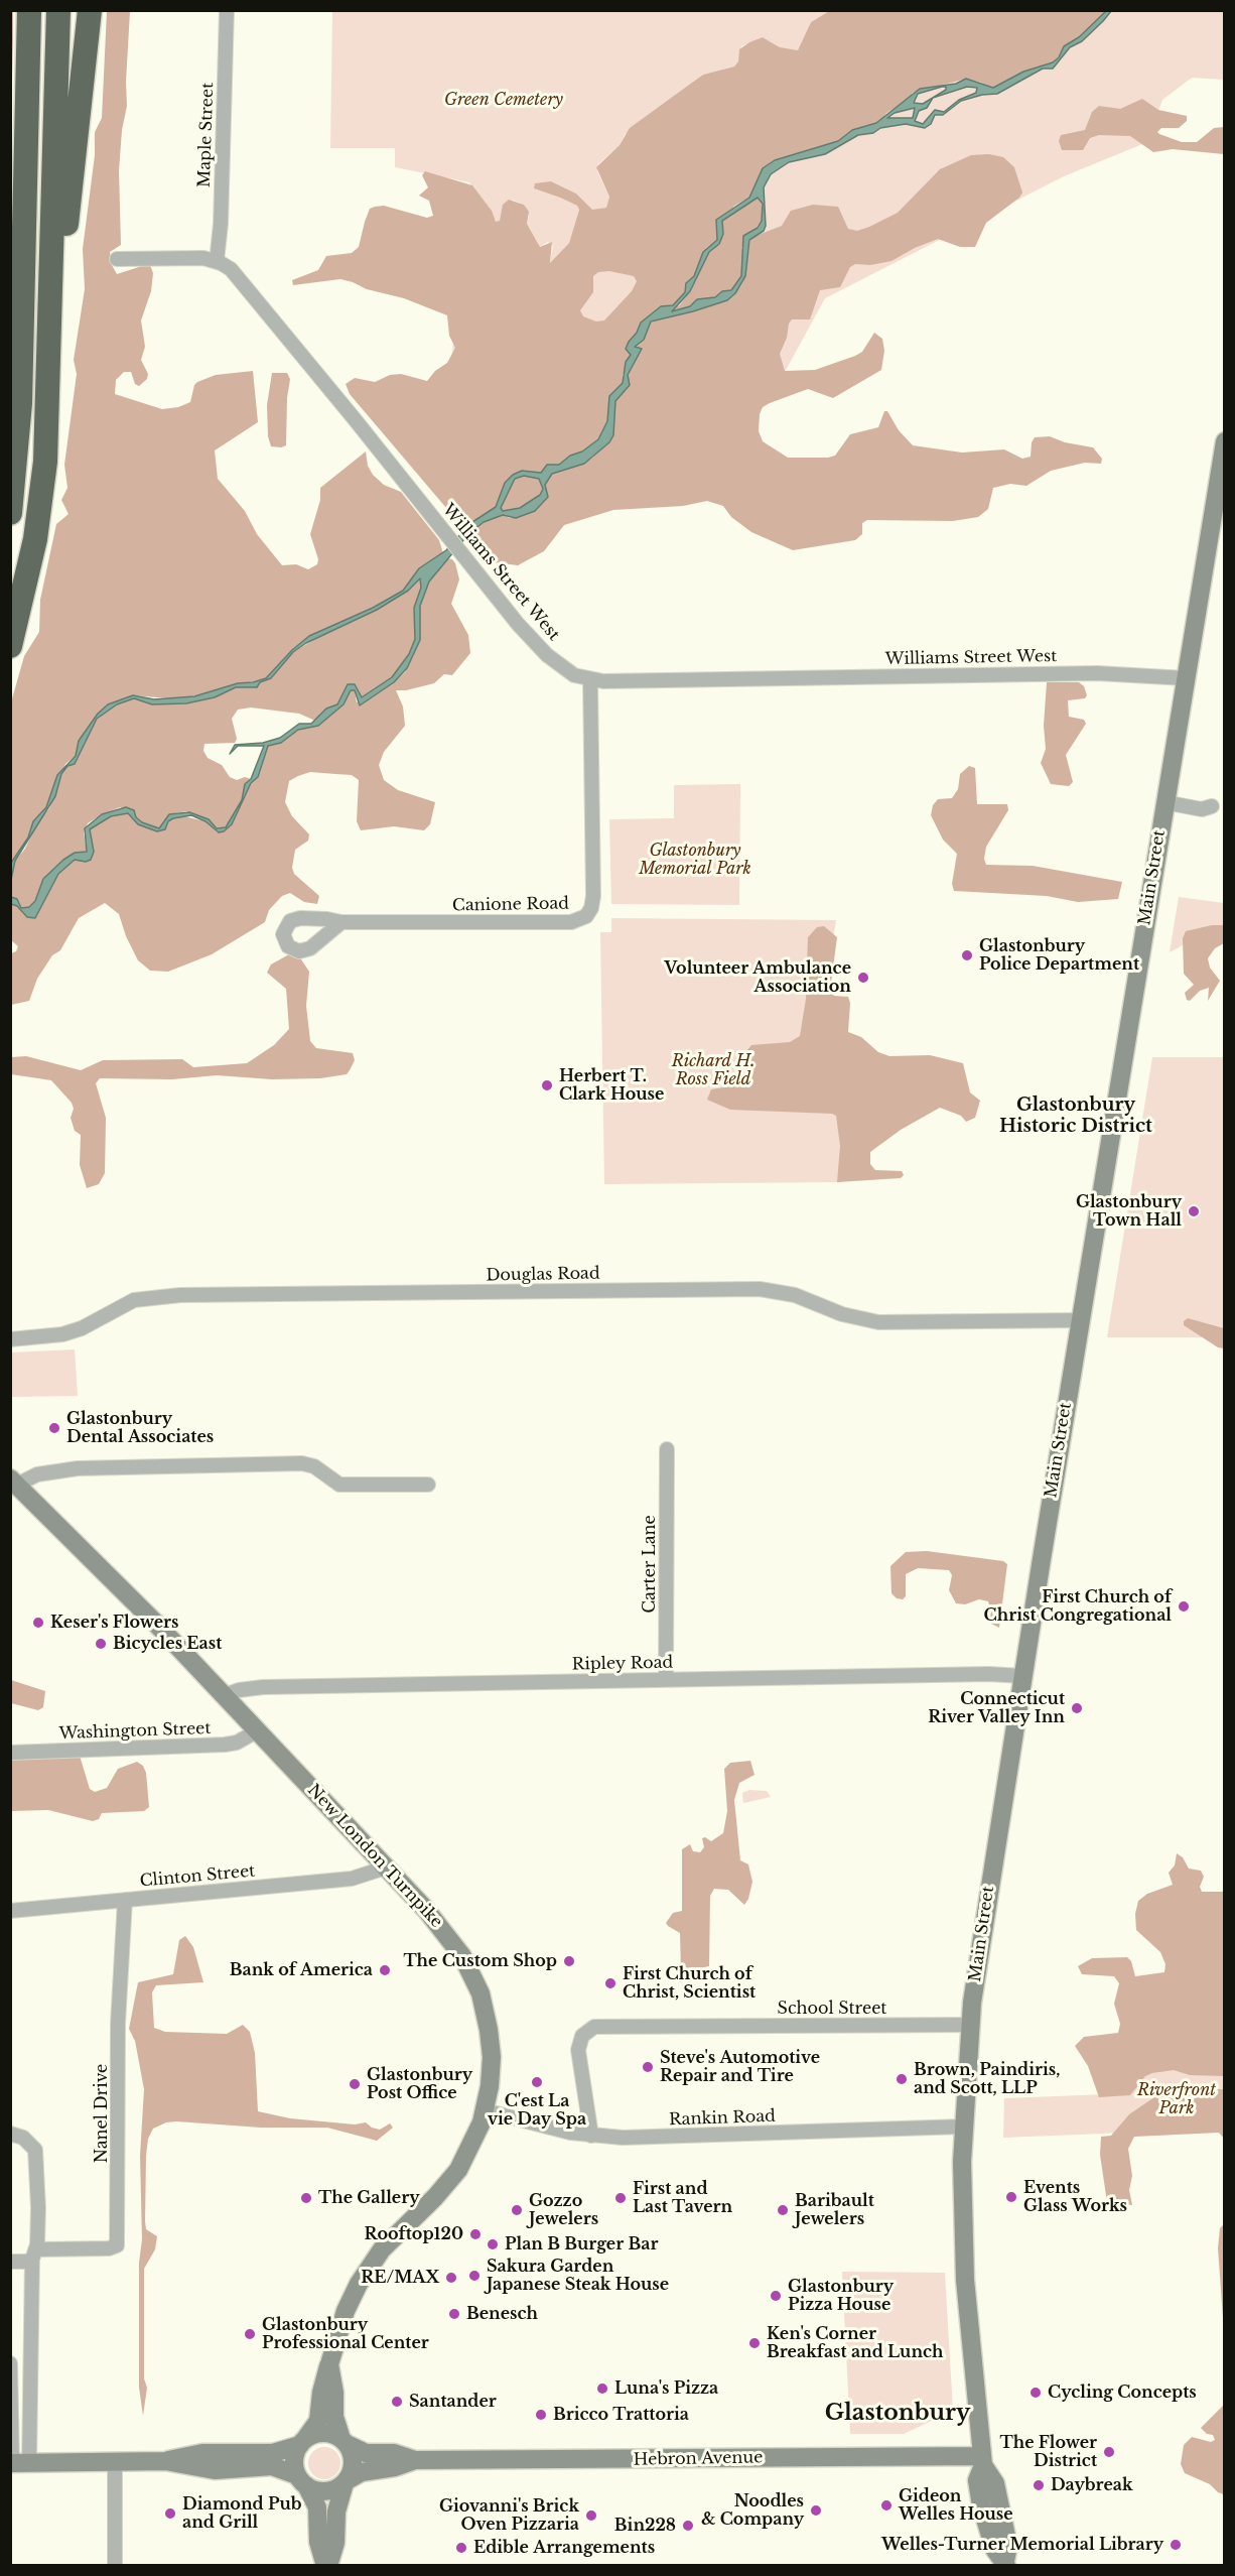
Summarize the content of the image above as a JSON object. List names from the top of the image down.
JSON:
{
  "streets": {
    "main road": ["Main Street", "New London Turnpike", "Hebron Avenue"],
    "street": [
      "Maple Street",
      "Williams Street West",
      "Canione Road",
      "Douglas Road",
      "Carter Lane",
      "Ripley Road",
      "Washington Street",
      "Clinton Street",
      "School Street",
      "Nanel Drive",
      "Rankin Road"
    ]
  },
  "crossings": [
    ["Maple Street", "Williams Street West"],
    ["Williams Street West", "Main Street"],
    ["Williams Street West", "Canione Road"],
    ["Main Street", "Douglas Road"],
    ["Main Street", "Ripley Road"],
    ["Main Street", "School Street"],
    ["Main Street", "Rankin Road"],
    ["Main Street", "Hebron Avenue"],
    ["Carter Lane", "Ripley Road"],
    ["Ripley Road", "New London Turnpike"],
    ["Washington Street", "New London Turnpike"],
    ["New London Turnpike", "Clinton Street"],
    ["New London Turnpike", "Rankin Road"],
    ["New London Turnpike", "Hebron Avenue"],
    ["Clinton Street", "Nanel Drive"],
    ["School Street", "Rankin Road"]
  ],
  "districts": ["Glastonbury Historic District", "Glastonbury"],
  "parks": [
    "Green Cemetery",
    "Glastonbury Memorial Park",
    "Richard H. Ross Field",
    "Riverfront Park"
  ],
  "places": [
    "Glastonbury Police Department",
    "Volunteer Ambulance Association",
    "Herbert T. Clark House",
    "Glastonbury Town Hall",
    "Glastonbury Dental Associates",
    "First Church of Christ Congregational",
    "Keser's Flowers",
    "Bicycles East",
    "Connecticut River Valley Inn",
    "The Custom Shop",
    "Bank of America",
    "First Church of Christ, Scientist",
    "Steve's Automotive Repair and Tire",
    "Brown, Paindiris, and Scott, LLP",
    "C'est La vie Day Spa",
    "Glastonbury Post Office",
    "Events Glass Works",
    "The Gallery",
    "First and Last Tavern",
    "Gozzo Jewelers",
    "Baribault Jewelers",
    "Rooftop120",
    "Plan B Burger Bar",
    "Sakura Garden Japanese Steak House",
    "RE/MAX",
    "Glastonbury Pizza House",
    "Benesch",
    "Glastonbury Professional Center",
    "Ken's Corner Breakfast and Lunch",
    "Luna's Pizza",
    "Cycling Concepts",
    "Santander",
    "Bricco Trattoria",
    "The Flower District",
    "Daybreak",
    "Gideon Welles House",
    "Noodles & Company",
    "Diamond Pub and Grill",
    "Giovanni's Brick Oven Pizzaria",
    "Bin228",
    "Welles-Turner Memorial Library",
    "Edible Arrangements"
  ]
}
